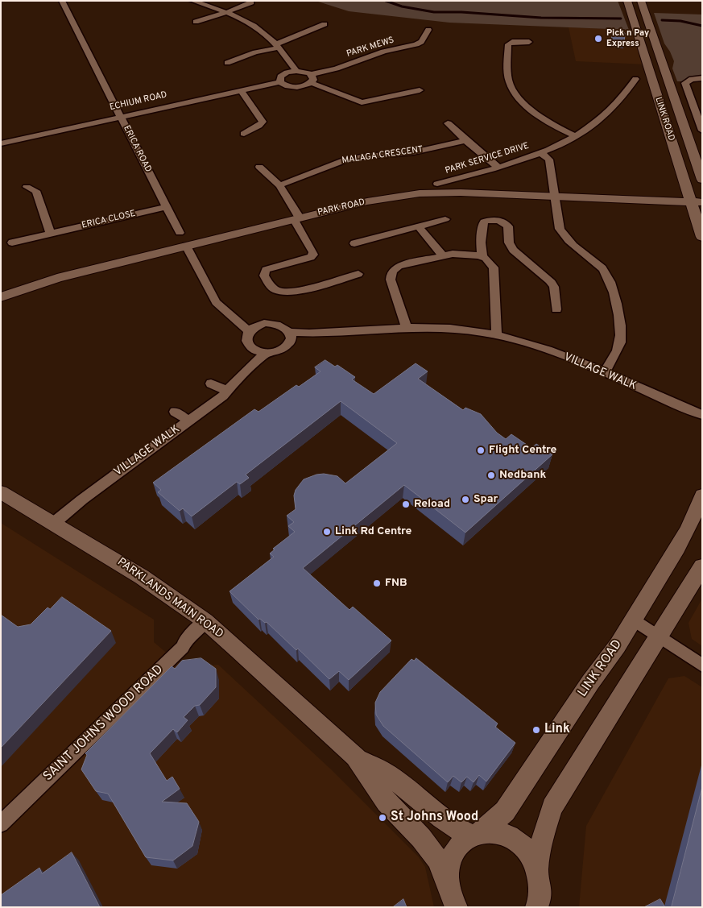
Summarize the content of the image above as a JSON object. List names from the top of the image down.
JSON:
{
  "streets": {
    "street": [
      "PARK MEWS",
      "ECHIUM ROAD",
      "LINK ROAD",
      "ERICA ROAD",
      "MALAGA CRESCENT",
      "PARK SERVICE DRIVE",
      "PARK ROAD",
      "ERICA CLOSE",
      "VILLAGE WALK",
      "PARKLANDS MAIN ROAD",
      "SAINT JOHNS WOOD ROAD"
    ]
  },
  "crossings": [
    ["ECHIUM ROAD", "ERICA ROAD"],
    ["LINK ROAD", "PARK ROAD"],
    ["LINK ROAD", "PARKLANDS MAIN ROAD"],
    ["ERICA ROAD", "ERICA CLOSE"],
    ["VILLAGE WALK", "PARKLANDS MAIN ROAD"],
    ["PARKLANDS MAIN ROAD", "SAINT JOHNS WOOD ROAD"]
  ],
  "places": [
    "Pick n Pay Express",
    "Flight Centre",
    "Nedbank",
    "Spar",
    "Reload",
    "Link Rd Centre",
    "FNB",
    "Link",
    "St Johns Wood"
  ]
}
